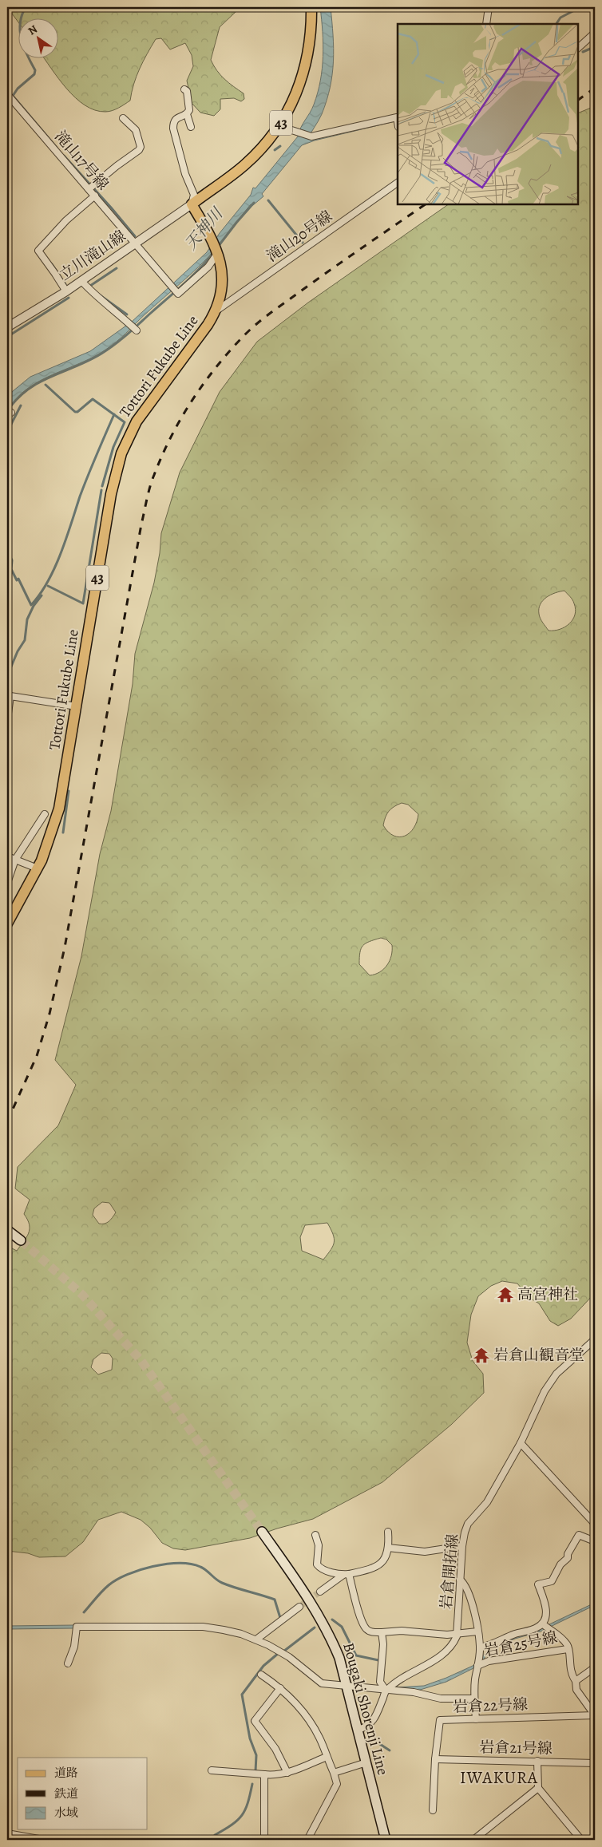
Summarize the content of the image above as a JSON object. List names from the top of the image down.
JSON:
{
  "streets": {
    "main road": ["43", "Tottori Fukube Line", "Bougaki Shorenji Line"],
    "street": [
      "滝山17号線",
      "滝山20号線",
      "立川滝山線",
      "岩倉開拓線",
      "岩倉25号線",
      "岩倉22号線",
      "岩倉21号線"
    ]
  },
  "crossings": [
    ["43", "立川滝山線"],
    ["43", "Tottori Fukube Line"],
    ["滝山17号線", "立川滝山線"],
    ["滝山17号線", "Tottori Fukube Line"],
    ["滝山20号線", "Tottori Fukube Line"],
    ["立川滝山線", "Tottori Fukube Line"],
    ["岩倉22号線", "岩倉21号線"]
  ],
  "districts": ["IWAKURA"],
  "water": ["天神川"],
  "places": {
    "temple": ["高宮神社", "岩倉山観音堂"]
  },
  "legend": ["道路", "鉄道", "水域"],
  "north": "top left"
}
